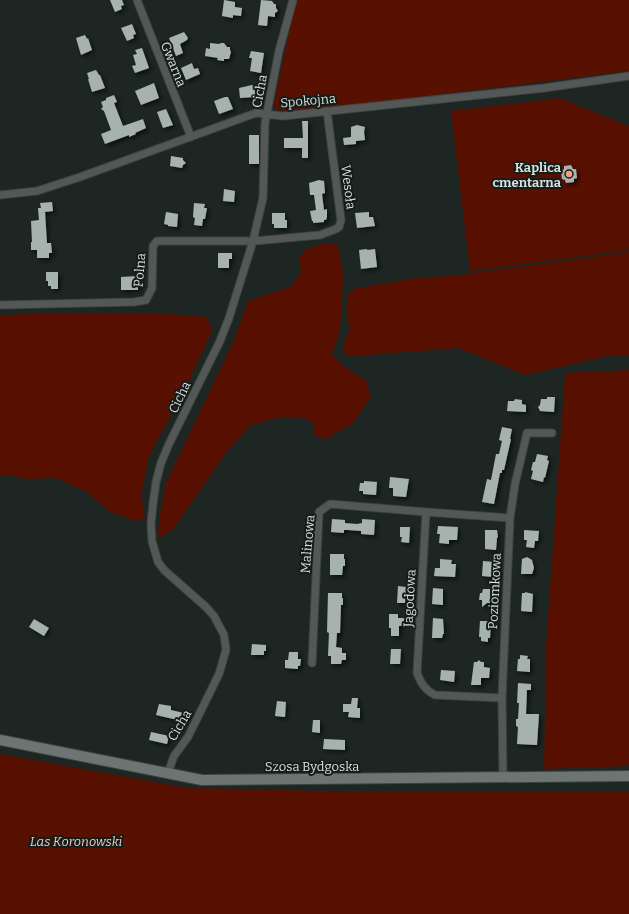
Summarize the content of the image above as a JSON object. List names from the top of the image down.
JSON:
{
  "streets": {
    "main road": ["Szosa Bydgoska"],
    "street": [
      "Gwarna",
      "Cicha",
      "Spokojna",
      "Wesoła",
      "Polna",
      "Malinowa",
      "Poziomkowa",
      "Jagodowa"
    ]
  },
  "crossings": [
    ["Gwarna", "Spokojna"],
    ["Cicha", "Spokojna"],
    ["Cicha", "Wesoła"],
    ["Cicha", "Polna"],
    ["Cicha", "Szosa Bydgoska"],
    ["Spokojna", "Wesoła"],
    ["Wesoła", "Polna"],
    ["Malinowa", "Jagodowa"],
    ["Poziomkowa", "Jagodowa"],
    ["Poziomkowa", "Szosa Bydgoska"]
  ],
  "parks": ["Las Koronowski"],
  "places": ["Kaplica cmentarna"]
}
